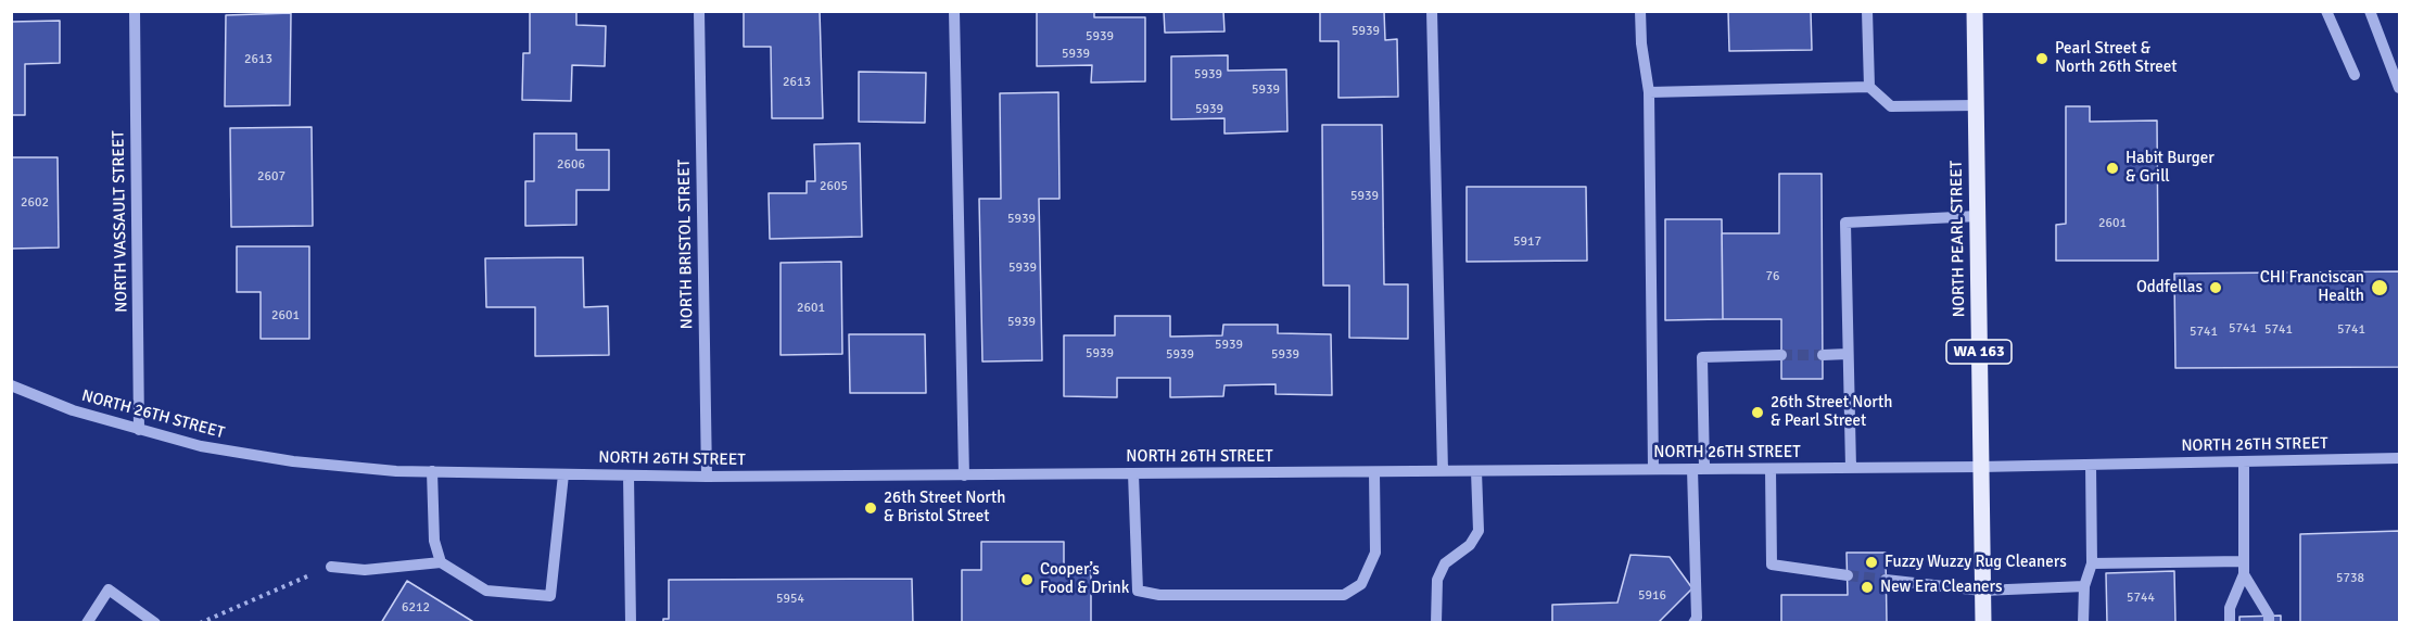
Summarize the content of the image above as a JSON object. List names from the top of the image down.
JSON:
{
  "streets": {
    "main road": ["NORTH PEARL STREET", "WA 163"],
    "street": ["NORTH VASSAULT STREET", "NORTH BRISTOL STREET", "NORTH 26TH STREET"]
  },
  "crossings": [
    ["NORTH VASSAULT STREET", "NORTH 26TH STREET"],
    ["NORTH PEARL STREET", "NORTH 26TH STREET"],
    ["NORTH BRISTOL STREET", "NORTH 26TH STREET"]
  ],
  "places": [
    "Pearl Street & North 26th Street",
    "Habit Burger & Grill",
    "Oddfellas",
    "CHI Franciscan Health",
    "26th Street North & Pearl Street",
    "26th Street North & Bristol Street",
    "Fuzzy Wuzzy Rug Cleaners",
    "Cooper’s Food & Drink",
    "New Era Cleaners"
  ],
  "house_numbers": [
    "5939",
    "5939",
    "5939",
    "2613",
    "5939",
    "2613",
    "5939",
    "5939",
    "2606",
    "2607",
    "2605",
    "5939",
    "2602",
    "5939",
    "2601",
    "5917",
    "5939",
    "76",
    "2601",
    "2601",
    "5939",
    "5741",
    "5741",
    "5741",
    "5741",
    "5939",
    "5939",
    "5939",
    "5939",
    "5738",
    "5916",
    "5744",
    "5954",
    "6212"
  ]
}
